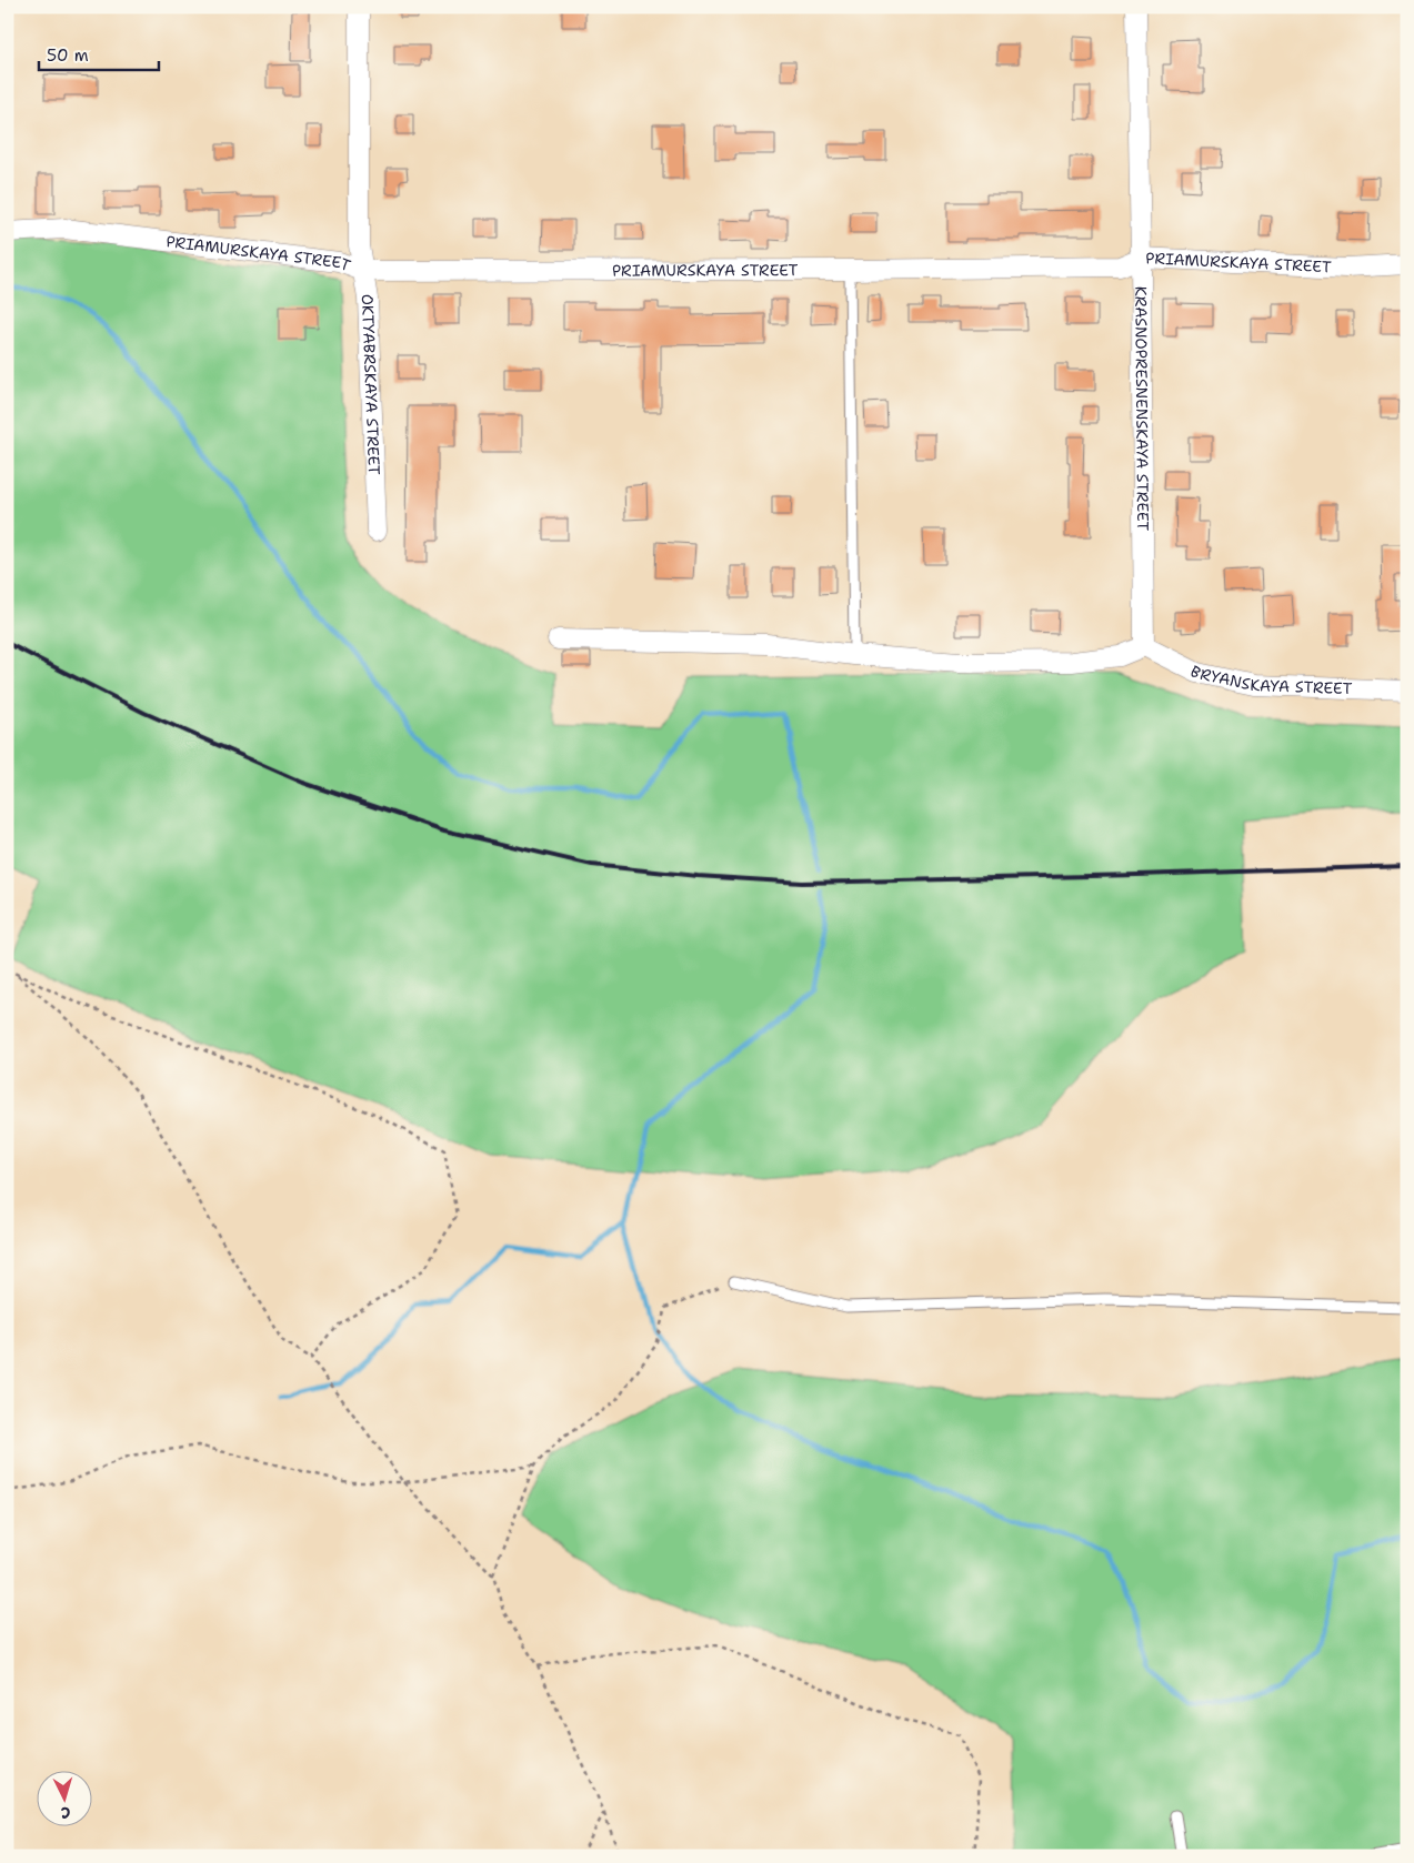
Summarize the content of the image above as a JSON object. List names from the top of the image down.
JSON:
{
  "streets": {
    "street": [
      "PRIAMURSKAYA STREET",
      "OKTYABRSKAYA STREET",
      "KRASNOPRESNENSKAYA STREET",
      "BRYANSKAYA STREET"
    ]
  },
  "crossings": [
    ["PRIAMURSKAYA STREET", "OKTYABRSKAYA STREET"],
    ["PRIAMURSKAYA STREET", "KRASNOPRESNENSKAYA STREET"],
    ["KRASNOPRESNENSKAYA STREET", "BRYANSKAYA STREET"]
  ],
  "scale_bar": "50 m",
  "north": "bottom"
}
